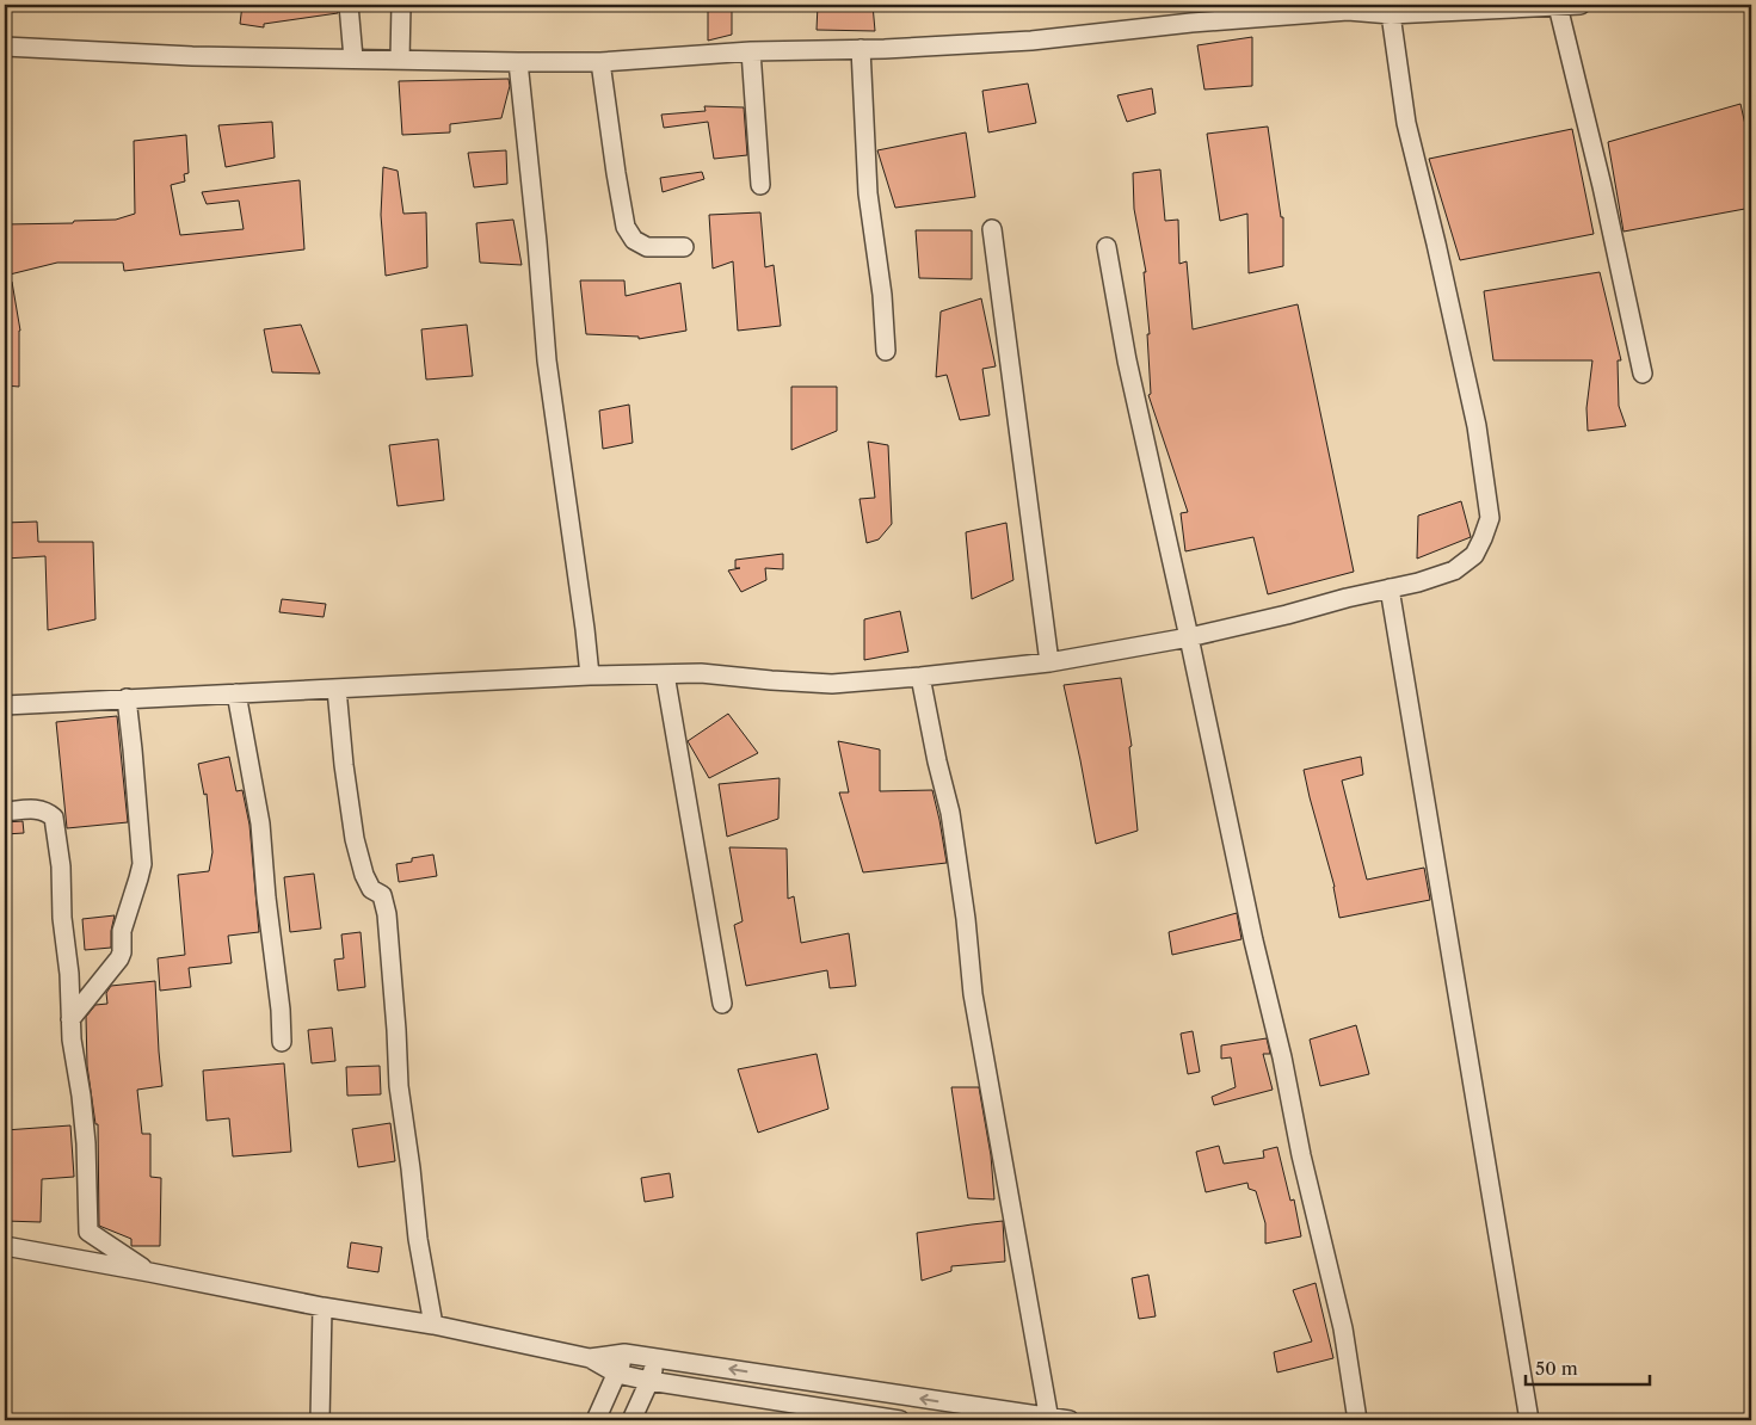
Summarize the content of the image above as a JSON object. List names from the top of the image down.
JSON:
{
  "scale_bar": "50 m"
}
